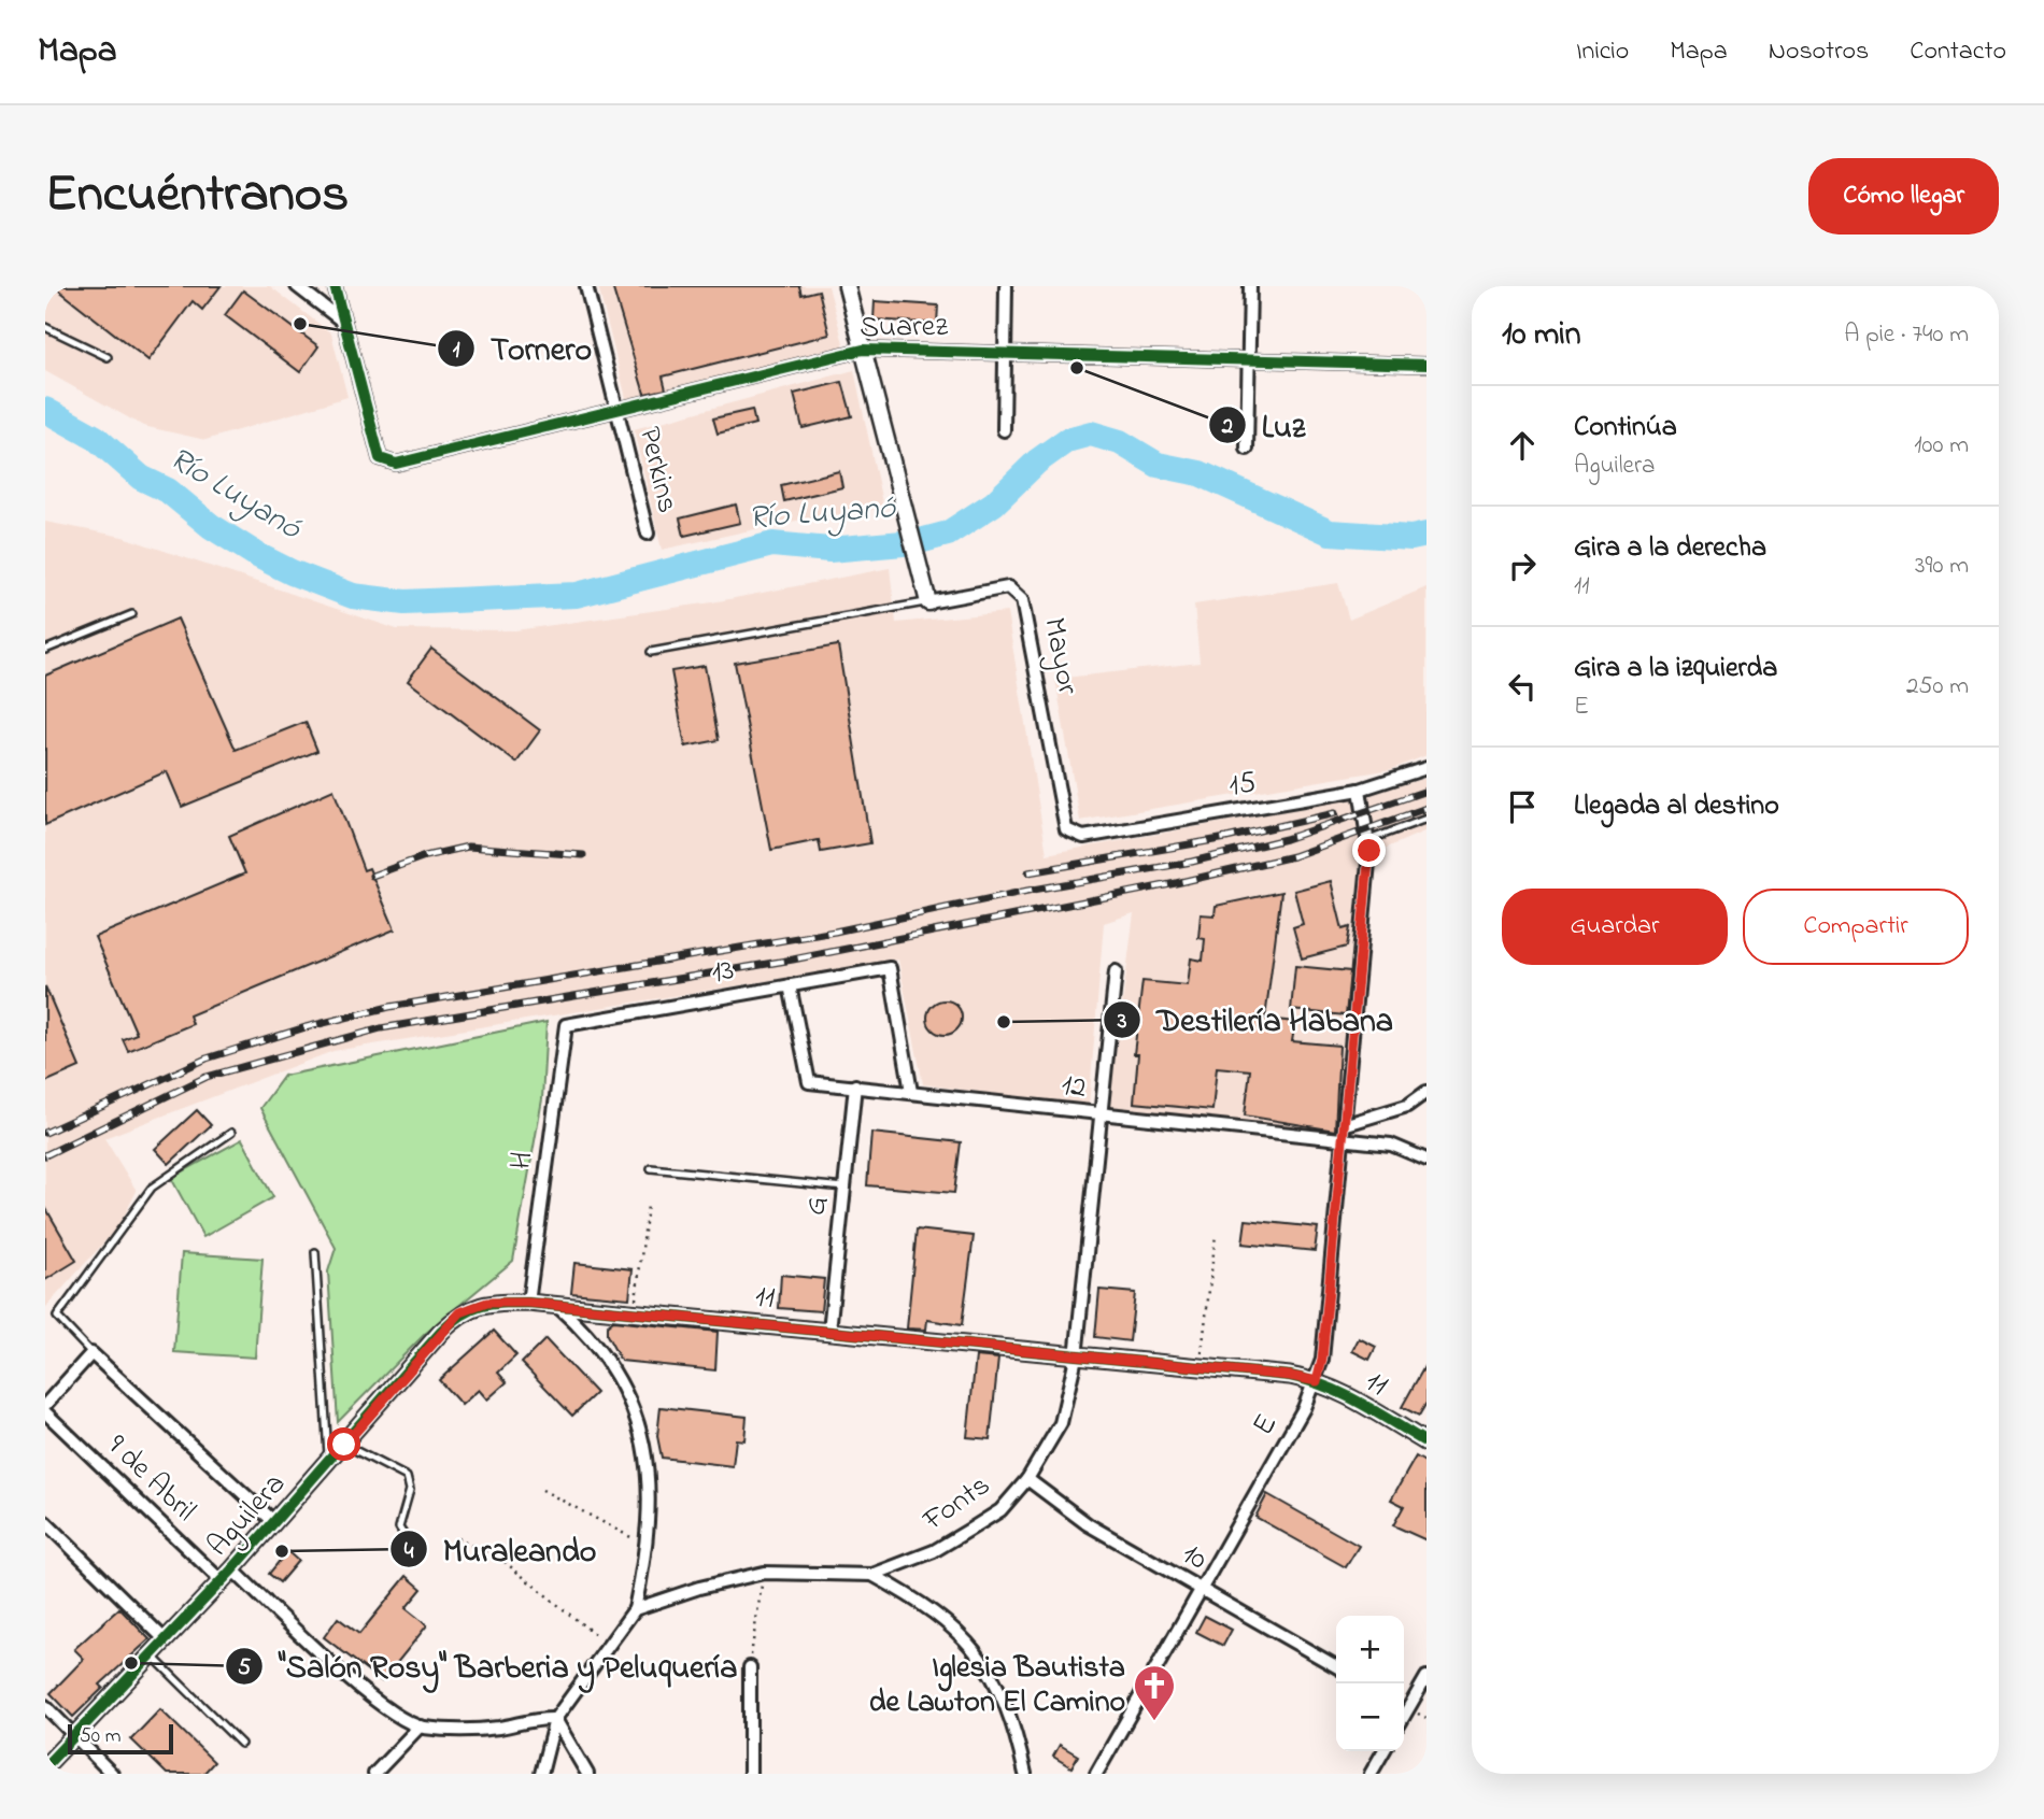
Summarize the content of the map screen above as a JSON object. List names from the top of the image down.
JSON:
{
  "streets": {
    "street": [
      "Suarez",
      "Perkins",
      "Mayor",
      "15",
      "13",
      "12",
      "H",
      "G",
      "11",
      "E",
      "9 de Abril",
      "Fonts",
      "Aguilera",
      "10"
    ]
  },
  "crossings": [
    ["Suarez", "Perkins"],
    ["Mayor", "15"],
    ["15", "E"],
    ["13", "12"],
    ["13", "H"],
    ["12", "G"],
    ["12", "E"],
    ["12", "Fonts"],
    ["H", "11"],
    ["G", "11"],
    ["11", "E"],
    ["11", "Fonts"],
    ["11", "Aguilera"],
    ["E", "10"],
    ["9 de Abril", "Aguilera"],
    ["Fonts", "10"]
  ],
  "water": ["Río Luyanó"],
  "places": {
    "other": [
      "Tornero",
      "Luz",
      "Destilería Habana",
      "Muraleando",
      "\"Salón Rosy\" Barberia y Peluquería"
    ],
    "church": ["Iglesia Bautista de Lawton El Camino"]
  },
  "scale_bar": "50 m",
  "page": {
    "header": "Mapa",
    "nav": [
      "Inicio",
      "Mapa",
      "Nosotros",
      "Contacto"
    ],
    "title": "Encuéntranos",
    "buttons": [
      "Cómo llegar",
      ["Guardar", "Compartir"]
    ],
    "heading": ["10 min", "A pie · 740 m"],
    "list": [
      ["Continúa", "Aguilera", "100 m"],
      ["Gira a la derecha", "11", "390 m"],
      ["Gira a la izquierda", "E", "250 m"],
      "Llegada al destino"
    ],
    "map_buttons": ["+", "−"],
    "scale": "50 m"
  }
}
